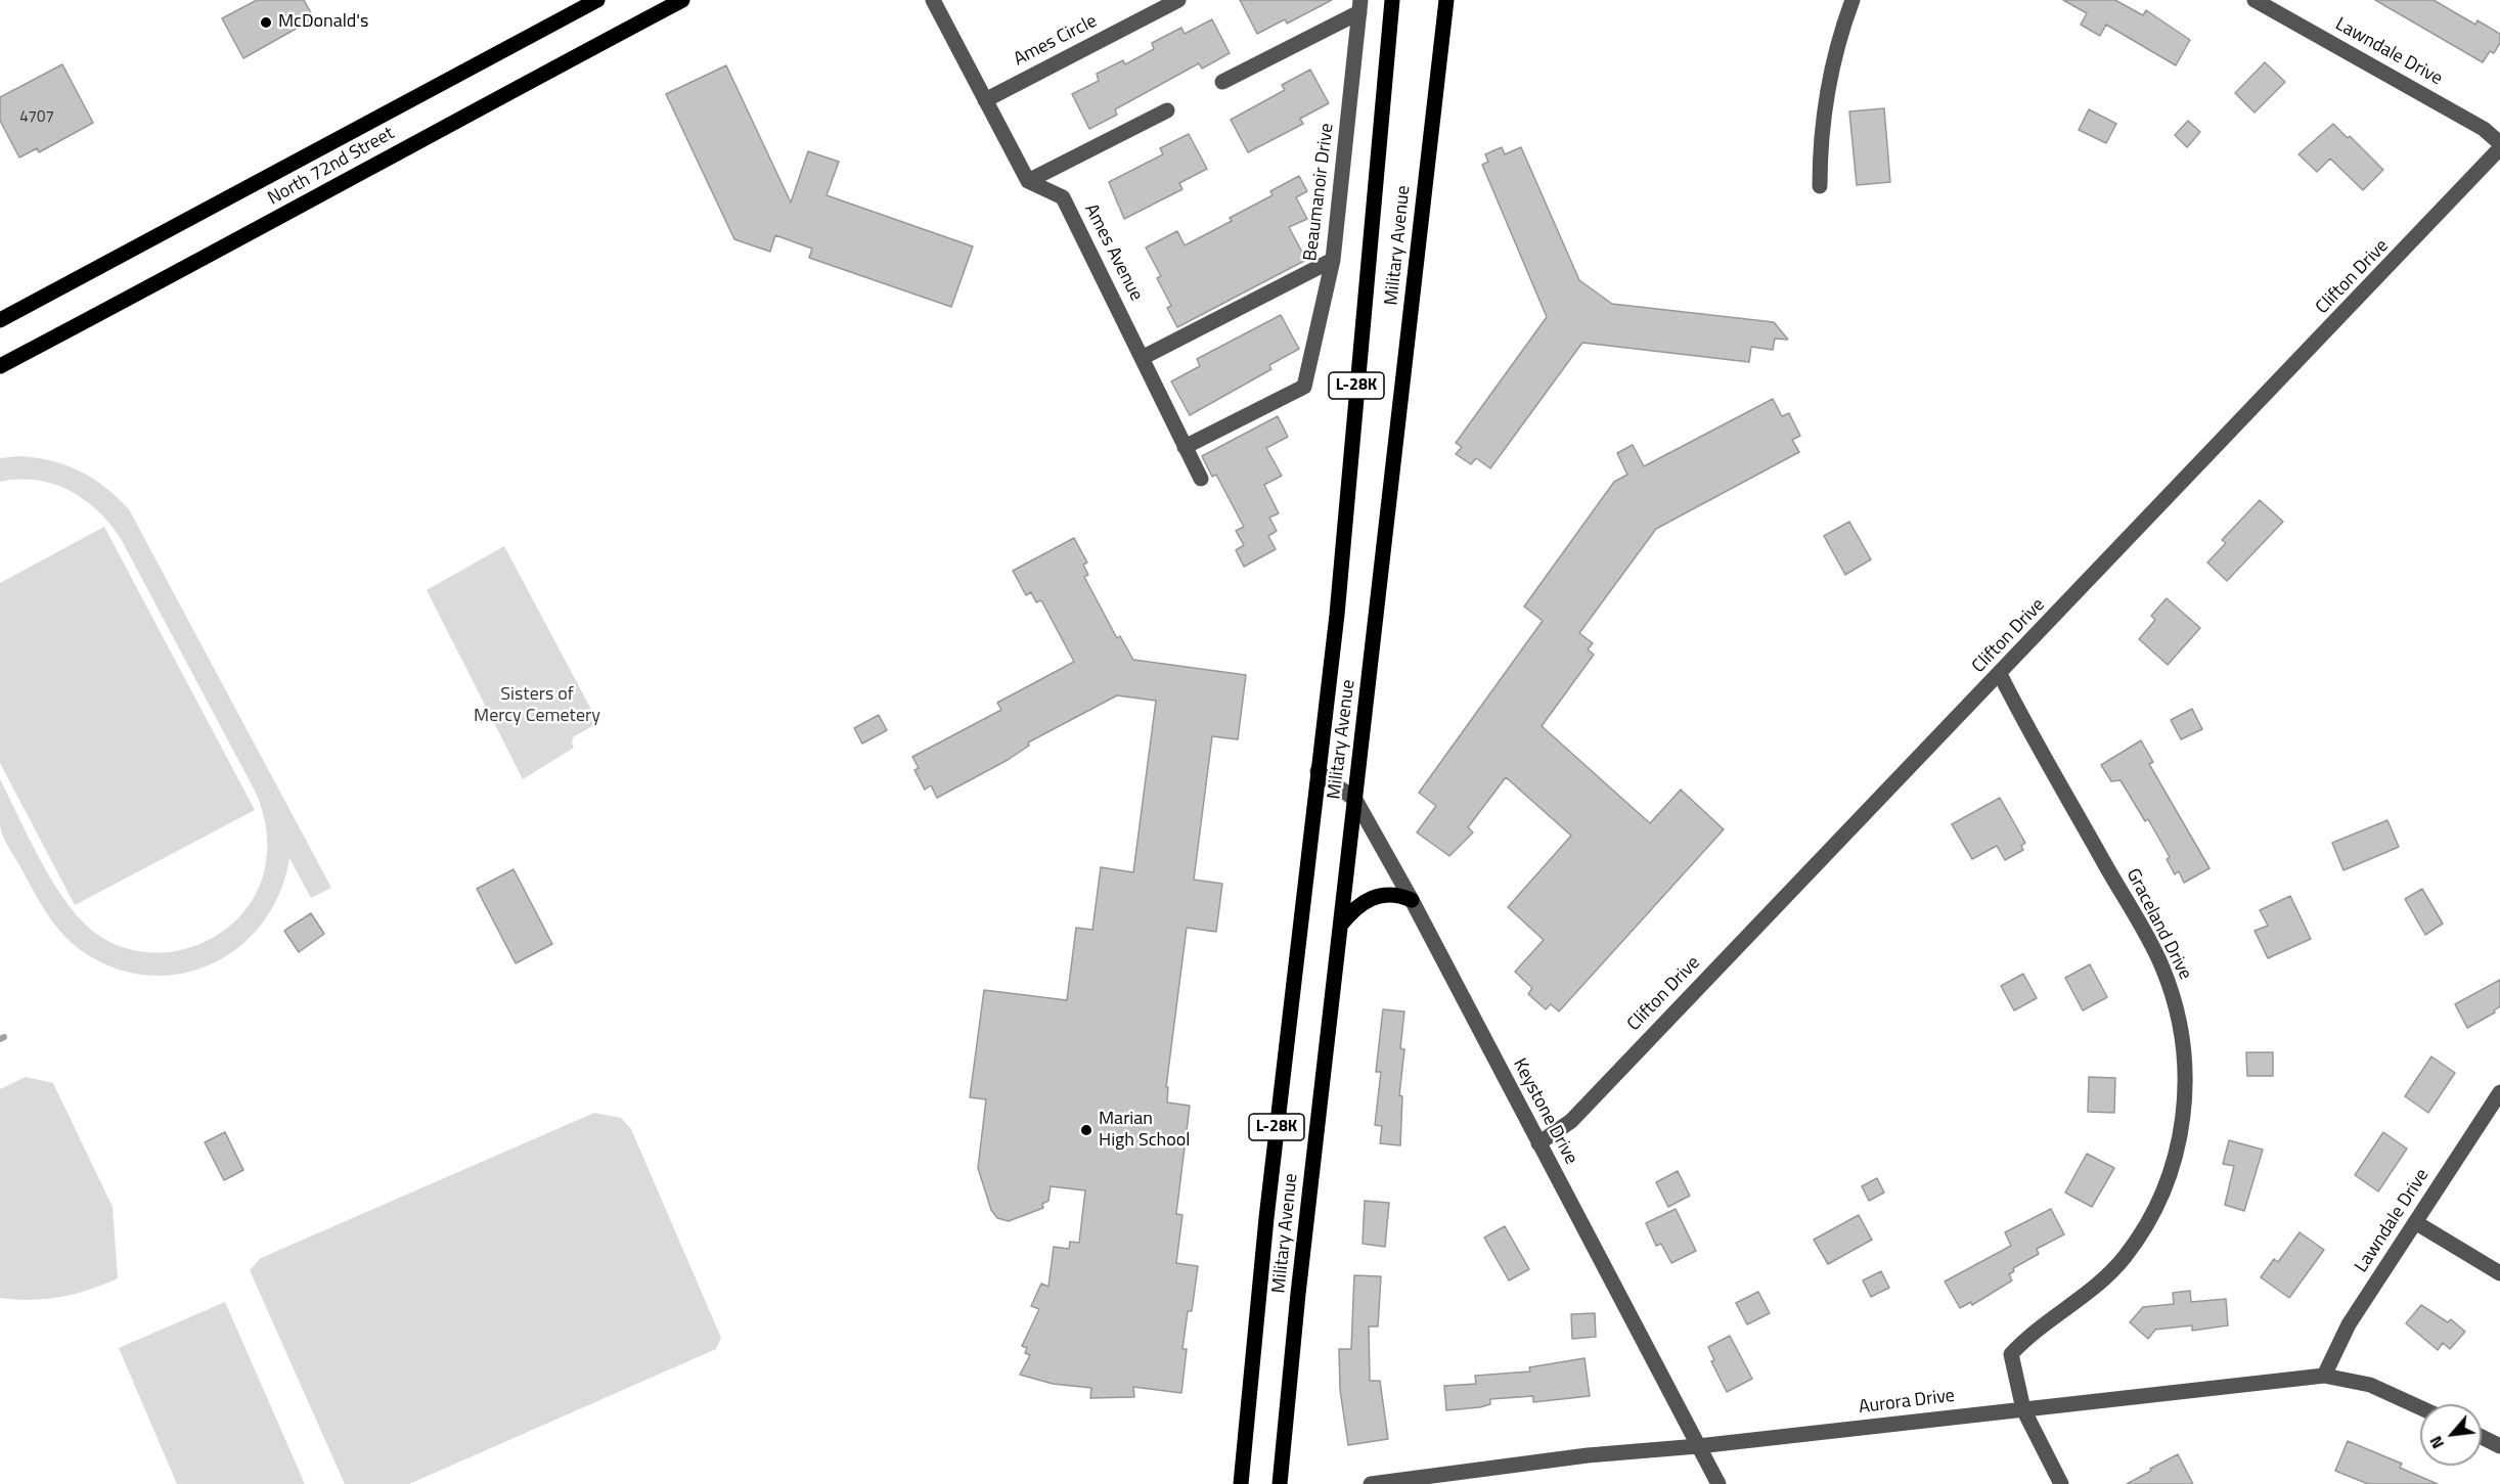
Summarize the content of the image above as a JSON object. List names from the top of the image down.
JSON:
{
  "streets": {
    "main road": ["North 72nd Street", "Military Avenue", "L-28K"],
    "street": [
      "Ames Circle",
      "Lawndale Drive",
      "Beaumanoir Drive",
      "Ames Avenue",
      "Clifton Drive",
      "Graceland Drive",
      "Keystone Drive",
      "Aurora Drive"
    ]
  },
  "crossings": [
    ["Lawndale Drive", "Aurora Drive"],
    ["Beaumanoir Drive", "Ames Avenue"],
    ["Military Avenue", "Keystone Drive"],
    ["Clifton Drive", "Graceland Drive"],
    ["Clifton Drive", "Keystone Drive"],
    ["Graceland Drive", "Aurora Drive"],
    ["Keystone Drive", "Aurora Drive"]
  ],
  "parks": ["Sisters of Mercy Cemetery"],
  "places": ["McDonald's", "Marian High School"],
  "house_numbers": ["4707"],
  "north": "bottom left"
}
